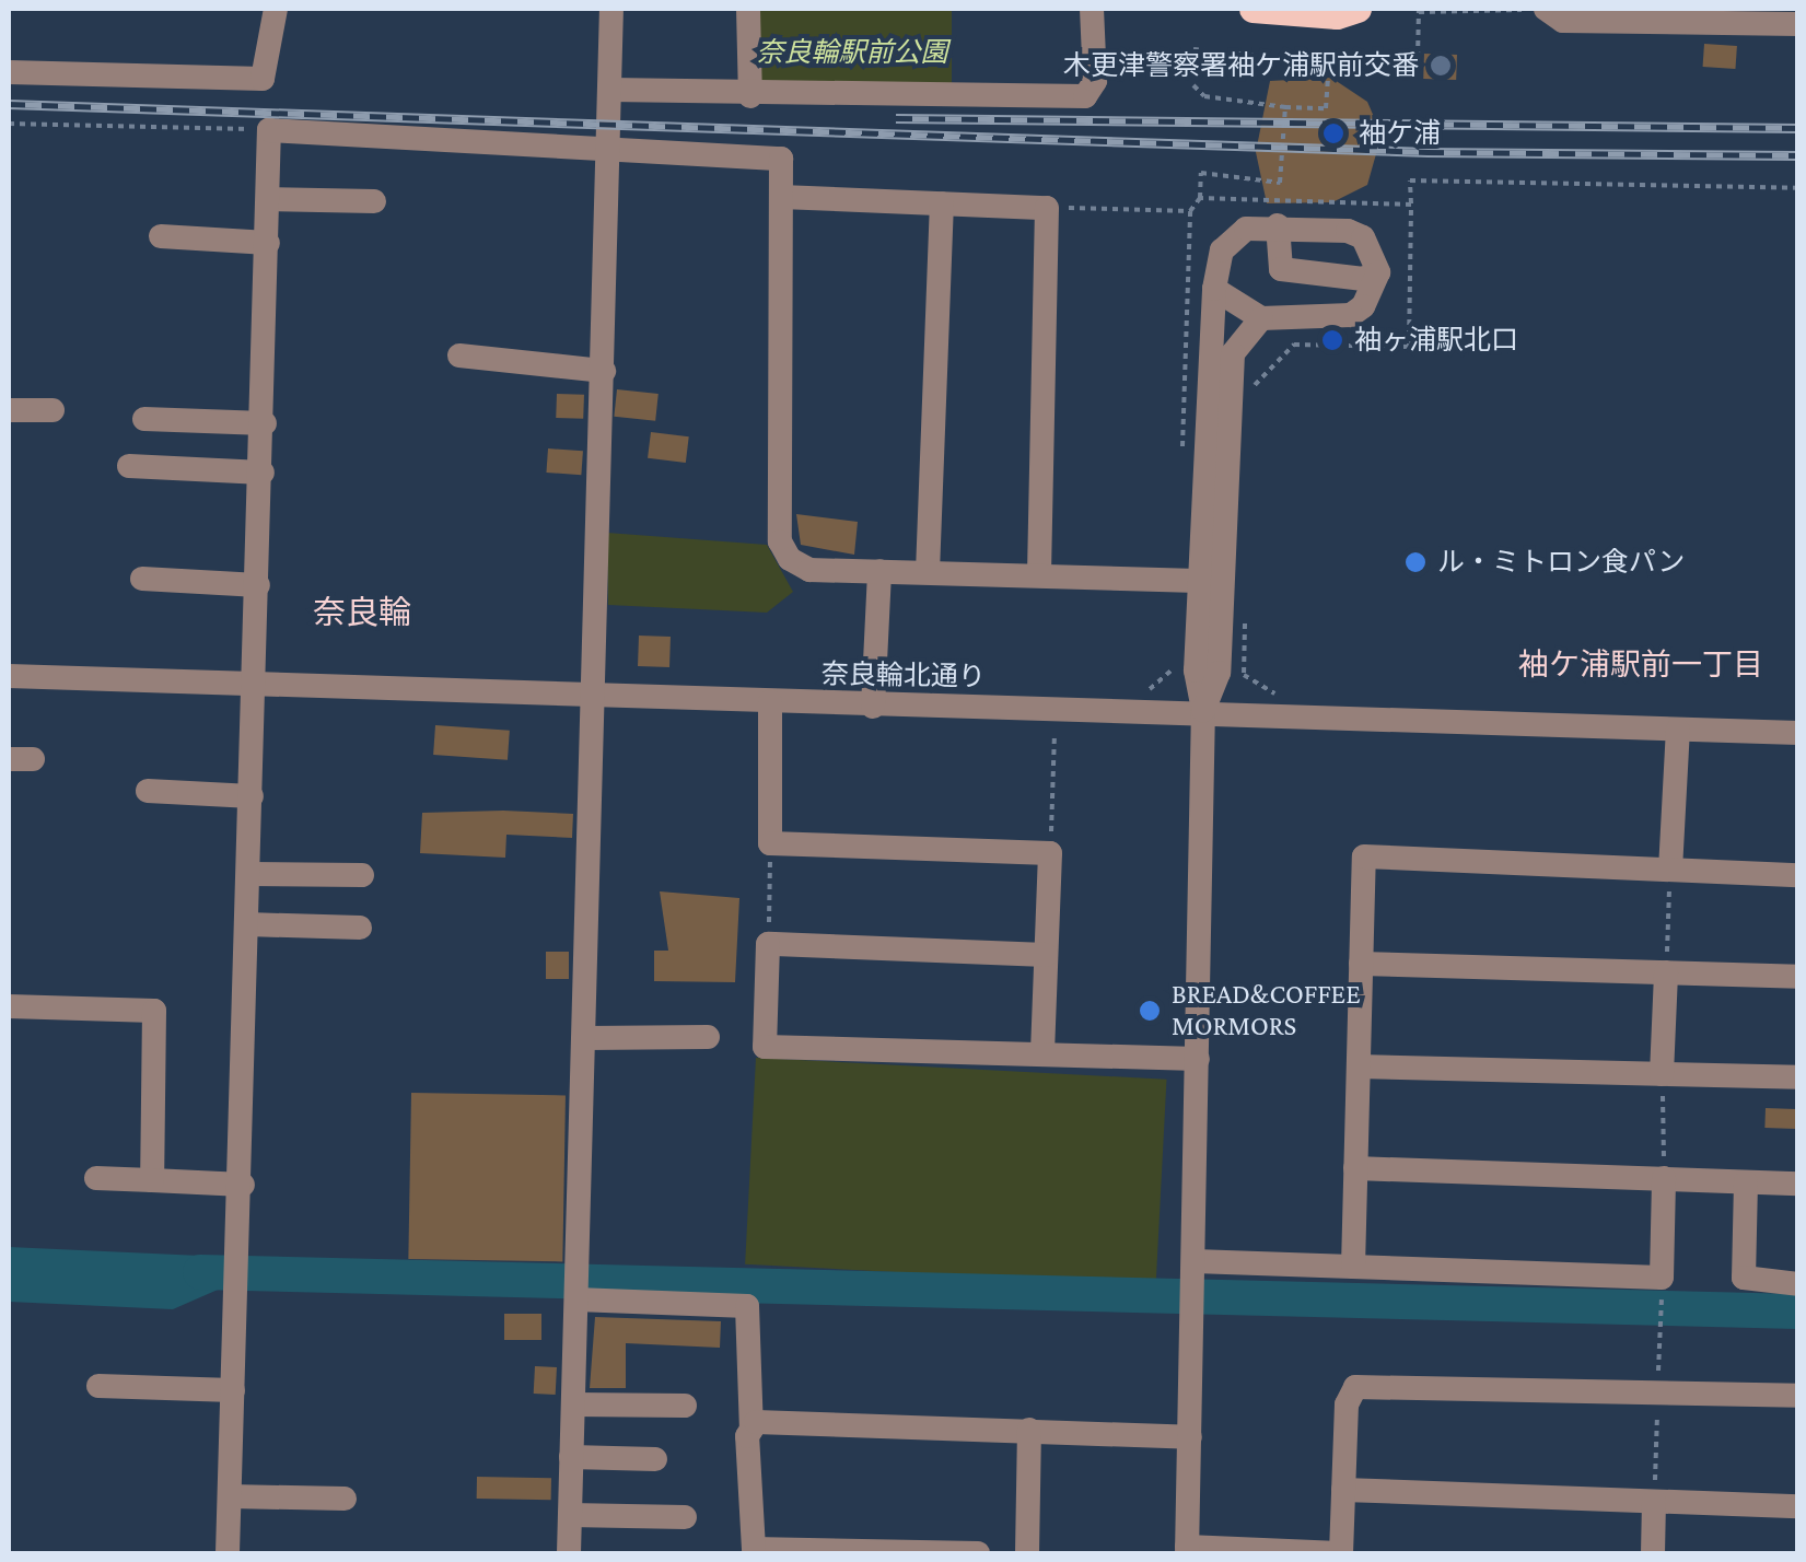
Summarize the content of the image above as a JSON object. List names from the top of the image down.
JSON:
{
  "streets": {
    "street": ["奈良輪北通り"]
  },
  "districts": ["奈良輪", "袖ケ浦駅前一丁目"],
  "parks": ["奈良輪駅前公園"],
  "places": [
    "木更津警察署袖ケ浦駅前交番",
    "袖ケ浦",
    "袖ヶ浦駅北口",
    "ル・ミトロン食パン",
    "BREAD&COFFEE MORMORS"
  ]
}
